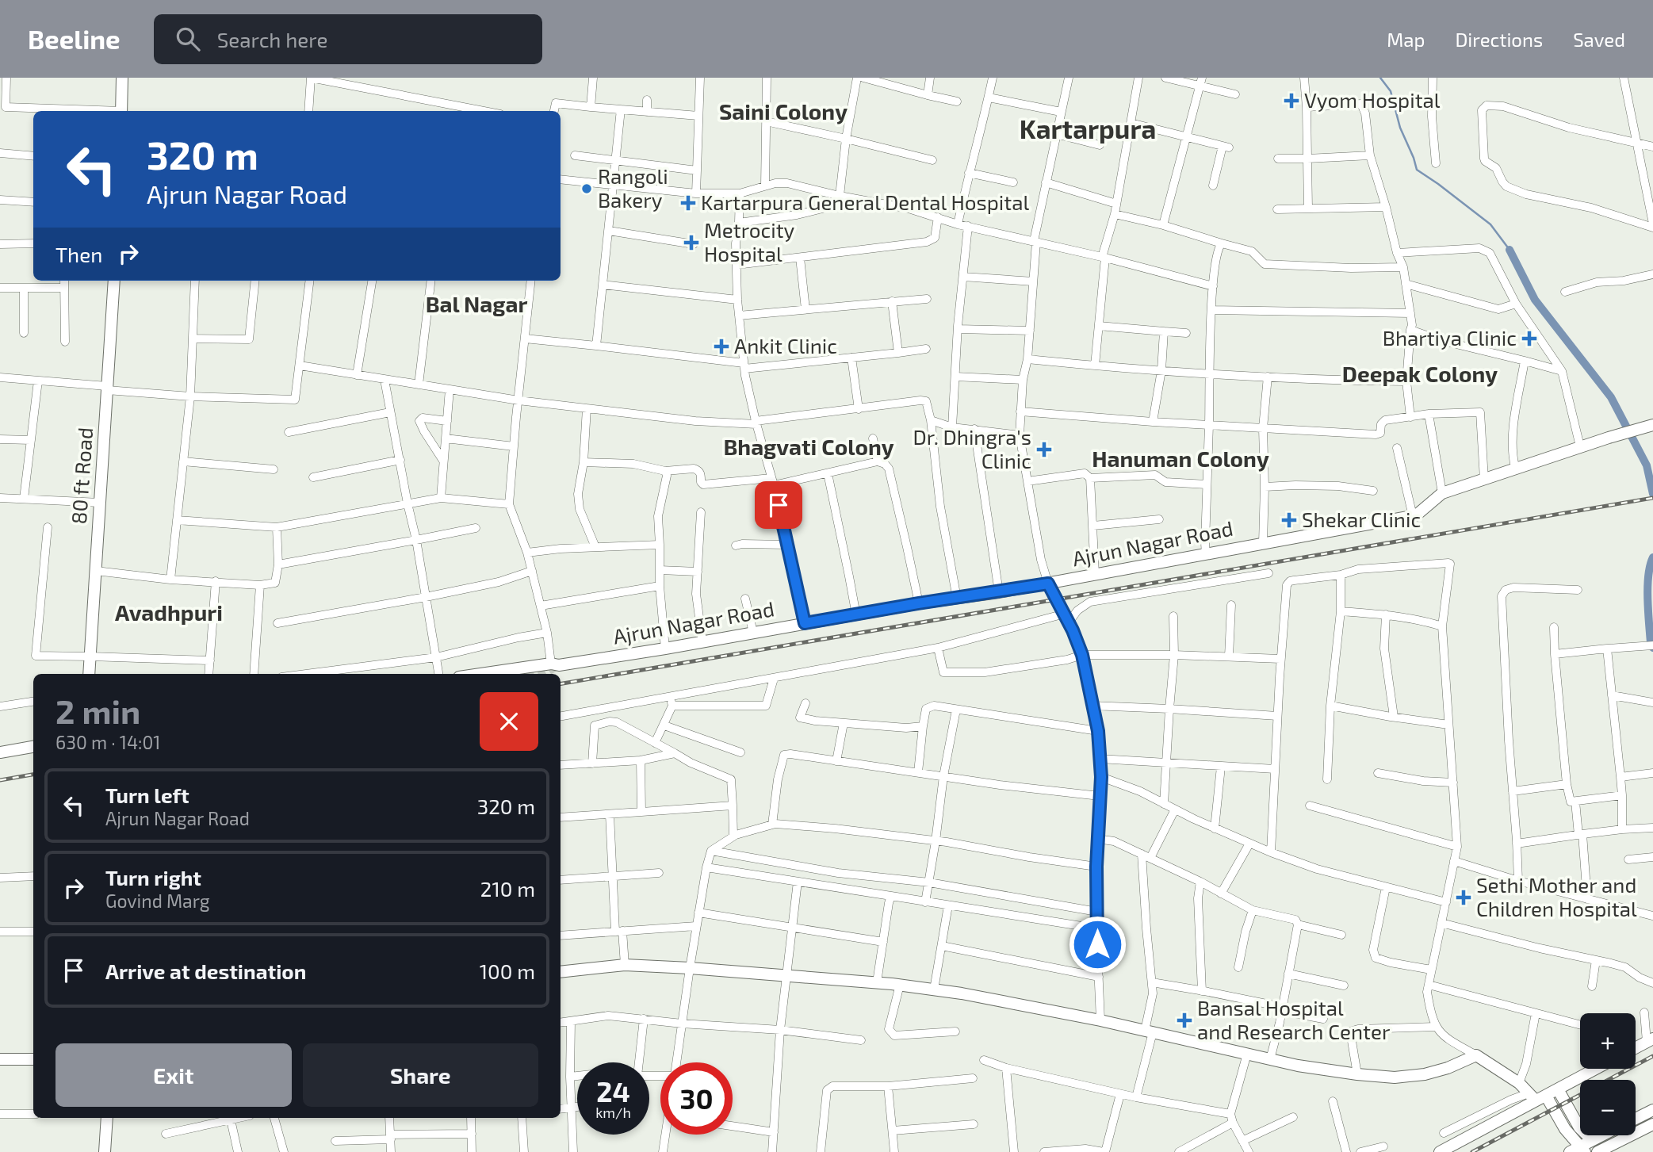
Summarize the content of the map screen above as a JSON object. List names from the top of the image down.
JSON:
{
  "streets": {
    "street": ["80 ft Road", "Ajrun Nagar Road"]
  },
  "districts": [
    "Saini Colony",
    "Kartarpura",
    "Bal Nagar",
    "Deepak Colony",
    "Bhagvati Colony",
    "Hanuman Colony",
    "Avadhpuri"
  ],
  "places": {
    "health": [
      "Vyom Hospital",
      "Kartarpura General Dental Hospital",
      "Metrocity Hospital",
      "Bhartiya Clinic",
      "Ankit Clinic",
      "Dr. Dhingra's Clinic",
      "Shekar Clinic",
      "Sethi Mother and Children Hospital",
      "Bansal Hospital and Research Center"
    ],
    "other": ["Rangoli Bakery"]
  },
  "page": {
    "header": "Beeline",
    "search": "Search here",
    "nav": ["Map", "Directions", "Saved"],
    "turn": ["320 m", "Ajrun Nagar Road"],
    "then": "Then",
    "heading": ["2 min", "630 m · 14:01"],
    "list": [
      {
        "name": "Turn left",
        "note": "Ajrun Nagar Road",
        "value": "320 m"
      },
      {
        "name": "Turn right",
        "note": "Govind Marg",
        "value": "210 m"
      },
      {
        "name": "Arrive at destination",
        "value": "100 m"
      }
    ],
    "map_buttons": ["+", "−"],
    "buttons": ["Exit", "Share"],
    "speed": "24 km/h",
    "limit": "30"
  }
}
